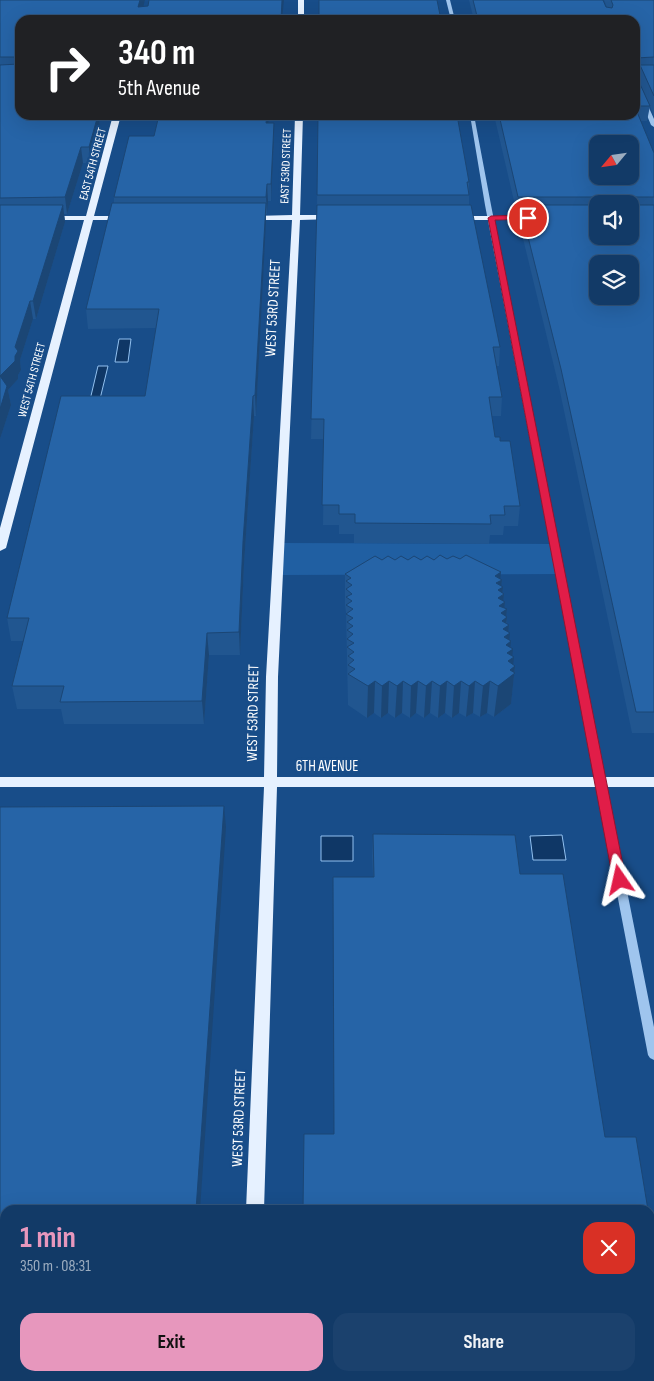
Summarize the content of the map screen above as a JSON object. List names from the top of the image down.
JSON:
{
  "streets": {
    "main road": [
      "EAST 54TH STREET",
      "EAST 53RD STREET",
      "WEST 53RD STREET",
      "WEST 54TH STREET",
      "6TH AVENUE"
    ]
  },
  "crossings": [
    ["EAST 54TH STREET", "WEST 54TH STREET"],
    ["EAST 53RD STREET", "WEST 53RD STREET"],
    ["WEST 53RD STREET", "6TH AVENUE"]
  ],
  "north": "bottom left",
  "page": {
    "turn": ["340 m", "5th Avenue"],
    "heading": ["1 min", "350 m · 08:31"],
    "buttons": ["Exit", "Share"]
  }
}
